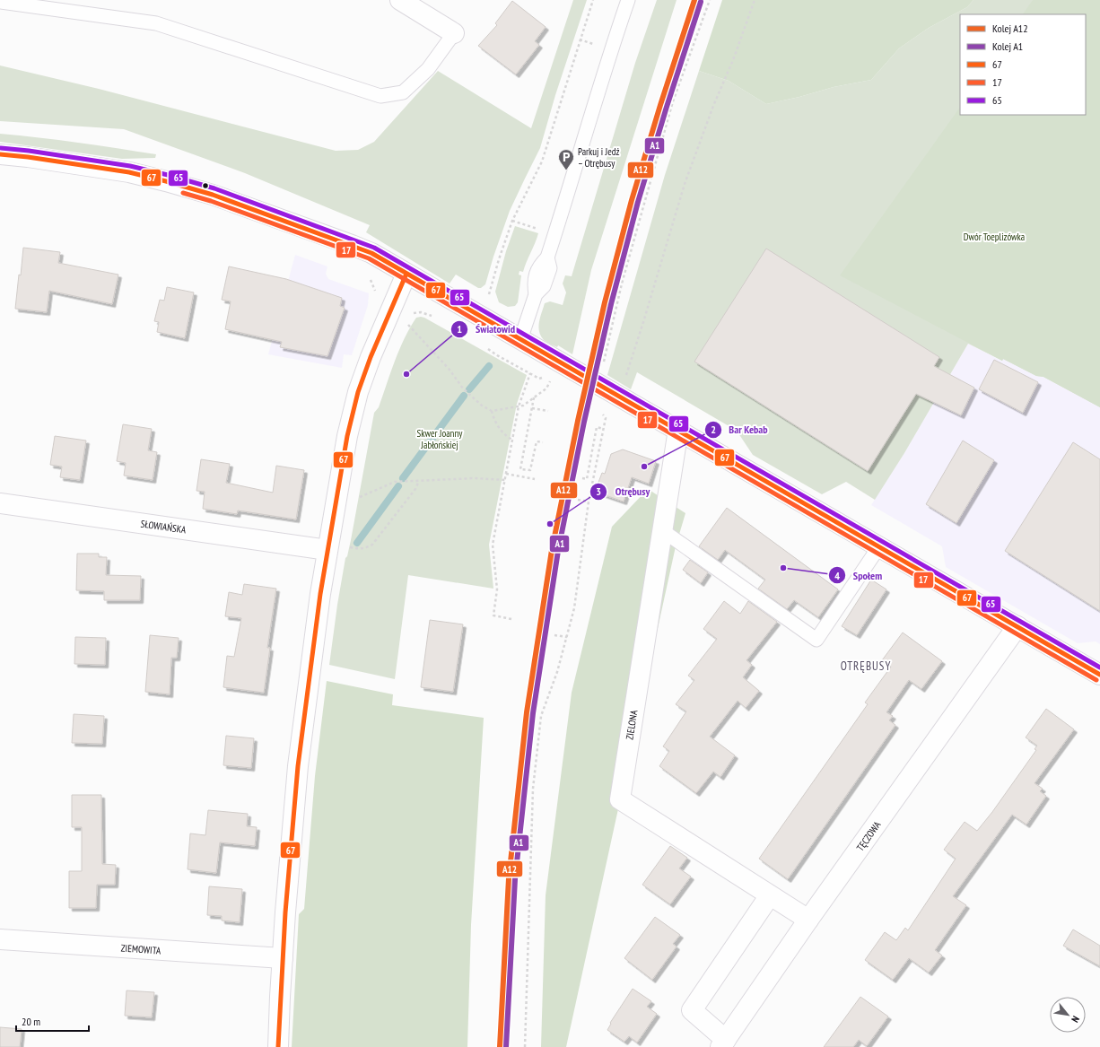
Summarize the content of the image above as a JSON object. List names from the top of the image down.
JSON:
{
  "streets": {
    "street": [
      "SŁOWIAŃSKA",
      "ZIELONA",
      "TĘCZOWA",
      "ZIEMOWITA"
    ]
  },
  "crossings": [
    ["ZIELONA", "TĘCZOWA"]
  ],
  "districts": ["OTRĘBUSY"],
  "parks": ["Dwór Toeplizówka", "Skwer Joanny Jabłońskiej"],
  "places": {
    "parking": ["Parkuj i Jedź – Otrębusy"],
    "other": [
      "Światowid",
      "Bar Kebab",
      "Otrębusy",
      "Społem"
    ]
  },
  "lines": [
    "rail line A12",
    "rail line A1",
    "transit line 65",
    "transit line 67",
    "transit line 17"
  ],
  "legend": [
    "Kolej A12",
    "Kolej A1",
    "67",
    "17",
    "65"
  ],
  "scale_bar": "20 m",
  "north": "bottom right"
}
